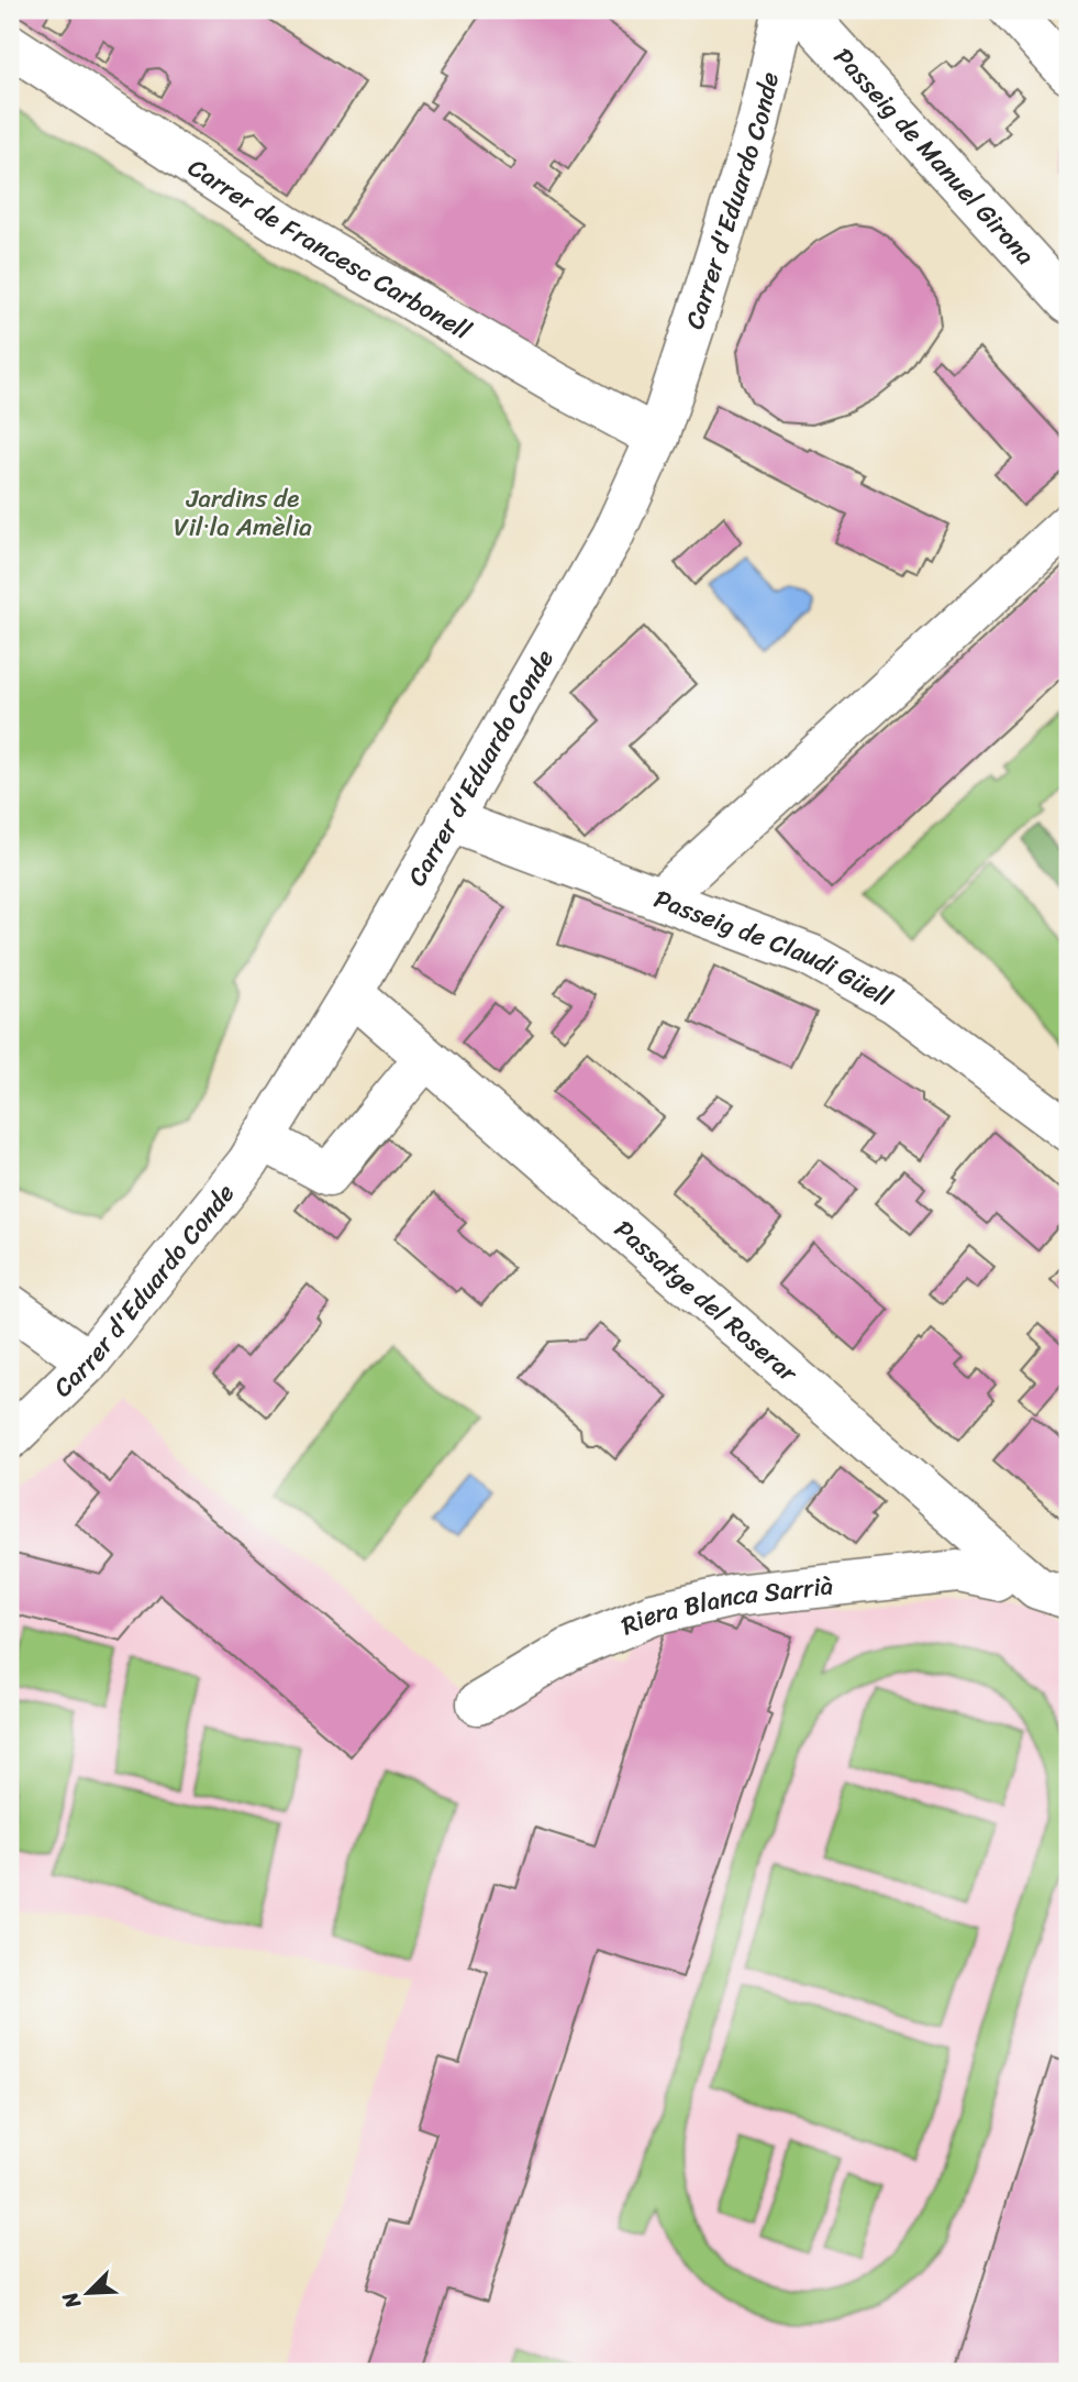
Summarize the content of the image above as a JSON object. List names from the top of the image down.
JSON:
{
  "streets": {
    "street": [
      "Passeig de Manuel Girona",
      "Carrer d'Eduardo Conde",
      "Carrer de Francesc Carbonell",
      "Passeig de Claudi Güell",
      "Passatge del Roserar",
      "Riera Blanca Sarrià"
    ]
  },
  "crossings": [
    ["Carrer d'Eduardo Conde", "Carrer de Francesc Carbonell"],
    ["Carrer d'Eduardo Conde", "Passeig de Claudi Güell"],
    ["Carrer d'Eduardo Conde", "Passatge del Roserar"]
  ],
  "parks": ["Jardins de Vil·la Amèlia"],
  "north": "bottom left"
}
